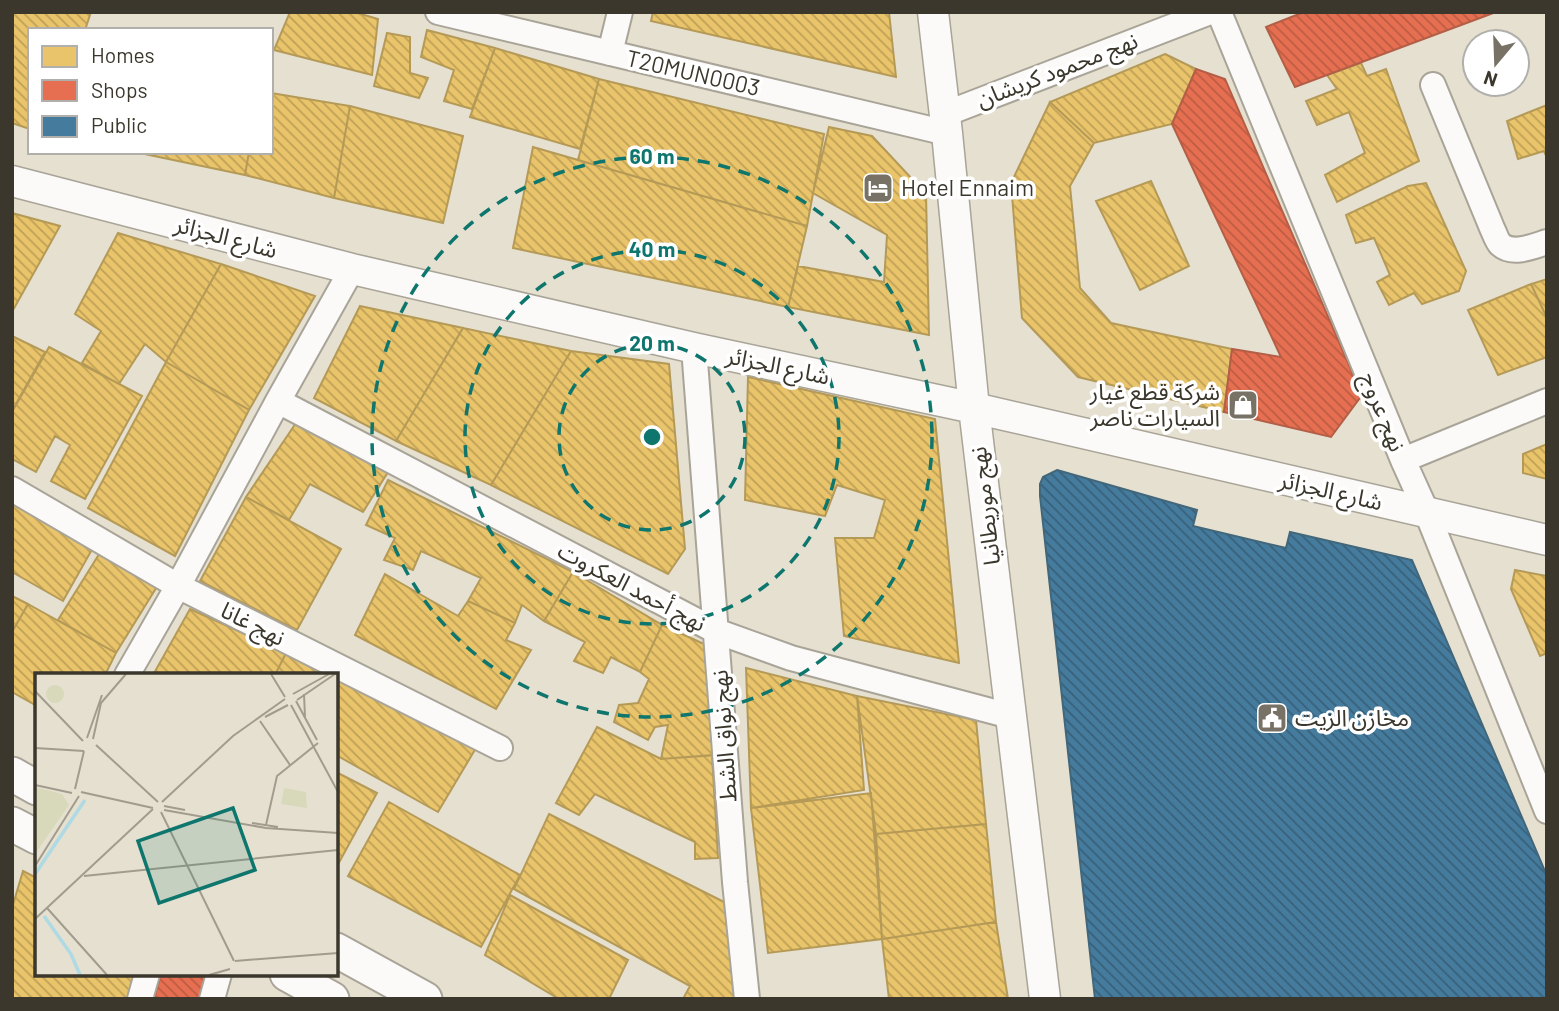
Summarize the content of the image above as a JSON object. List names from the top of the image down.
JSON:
{
  "streets": {
    "street": [
      "نهج محمود كريشان",
      "T20MUN0003",
      "شارع الجزائر",
      "نهج عروج",
      "نهج موريطانيا",
      "نهج أحمد العكروت",
      "نهج غانا",
      "نهج نواق الشط"
    ]
  },
  "crossings": [
    ["نهج محمود كريشان", "T20MUN0003"],
    ["نهج محمود كريشان", "نهج موريطانيا"],
    ["T20MUN0003", "نهج موريطانيا"],
    ["شارع الجزائر", "نهج عروج"],
    ["شارع الجزائر", "نهج موريطانيا"],
    ["شارع الجزائر", "نهج نواق الشط"],
    ["نهج موريطانيا", "نهج أحمد العكروت"],
    ["نهج أحمد العكروت", "نهج نواق الشط"]
  ],
  "places": {
    "hotel": ["Hotel Ennaim"],
    "shop": ["شركة قطع غيار السيارات ناصر"],
    "public building": ["مخازن الزيت"]
  },
  "legend": ["Homes", "Shops", "Public"],
  "north": "bottom",
  "rings": ["60 m", "40 m", "20 m"]
}
